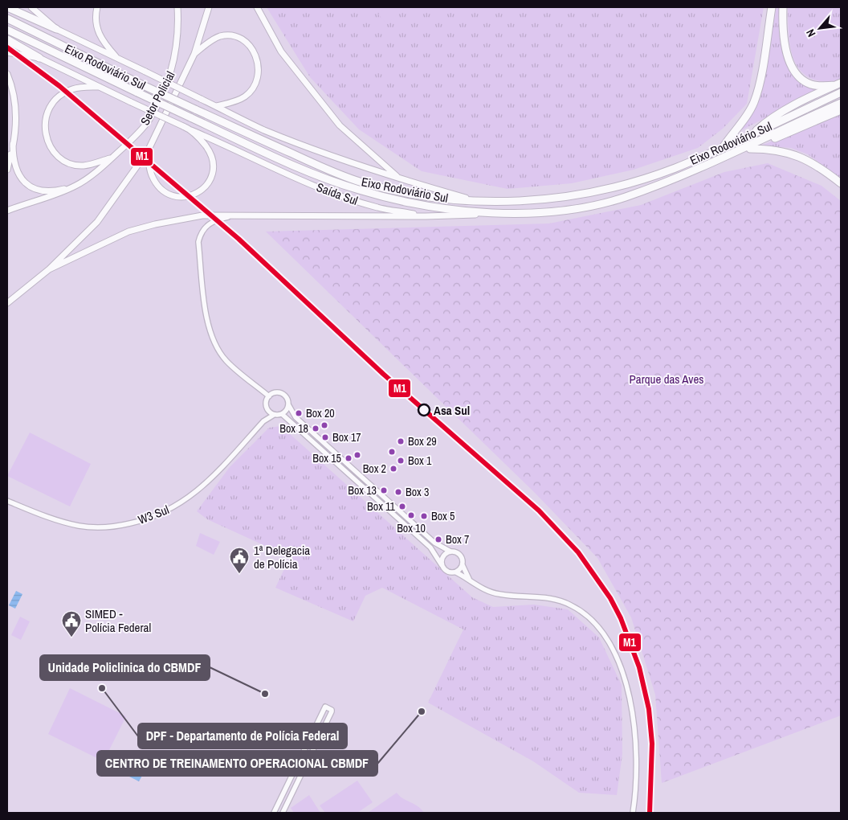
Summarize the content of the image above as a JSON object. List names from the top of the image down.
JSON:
{
  "streets": {
    "highway": ["Eixo Rodoviário Sul"],
    "main road": ["Setor Policial", "Saída Sul"],
    "street": ["W3 Sul"]
  },
  "crossings": [
    ["Eixo Rodoviário Sul", "Saída Sul"]
  ],
  "parks": ["Parque das Aves"],
  "places": {
    "other": [
      "Asa Sul",
      "Box 20",
      "Box 18",
      "Box 17",
      "Box 29",
      "Box 15",
      "Box 1",
      "Box 2",
      "Box 13",
      "Box 3",
      "Box 11",
      "Box 10",
      "Box 5",
      "Box 7",
      "DPF - Departamento de Polícia Federal",
      "Unidade Policlinica do CBMDF",
      "CENTRO DE TREINAMENTO OPERACIONAL CBMDF"
    ],
    "public building": ["1ª Delegacia de Polícia", "SIMED - Polícia Federal"]
  },
  "lines": ["transit line M1"],
  "north": "bottom left"
}
